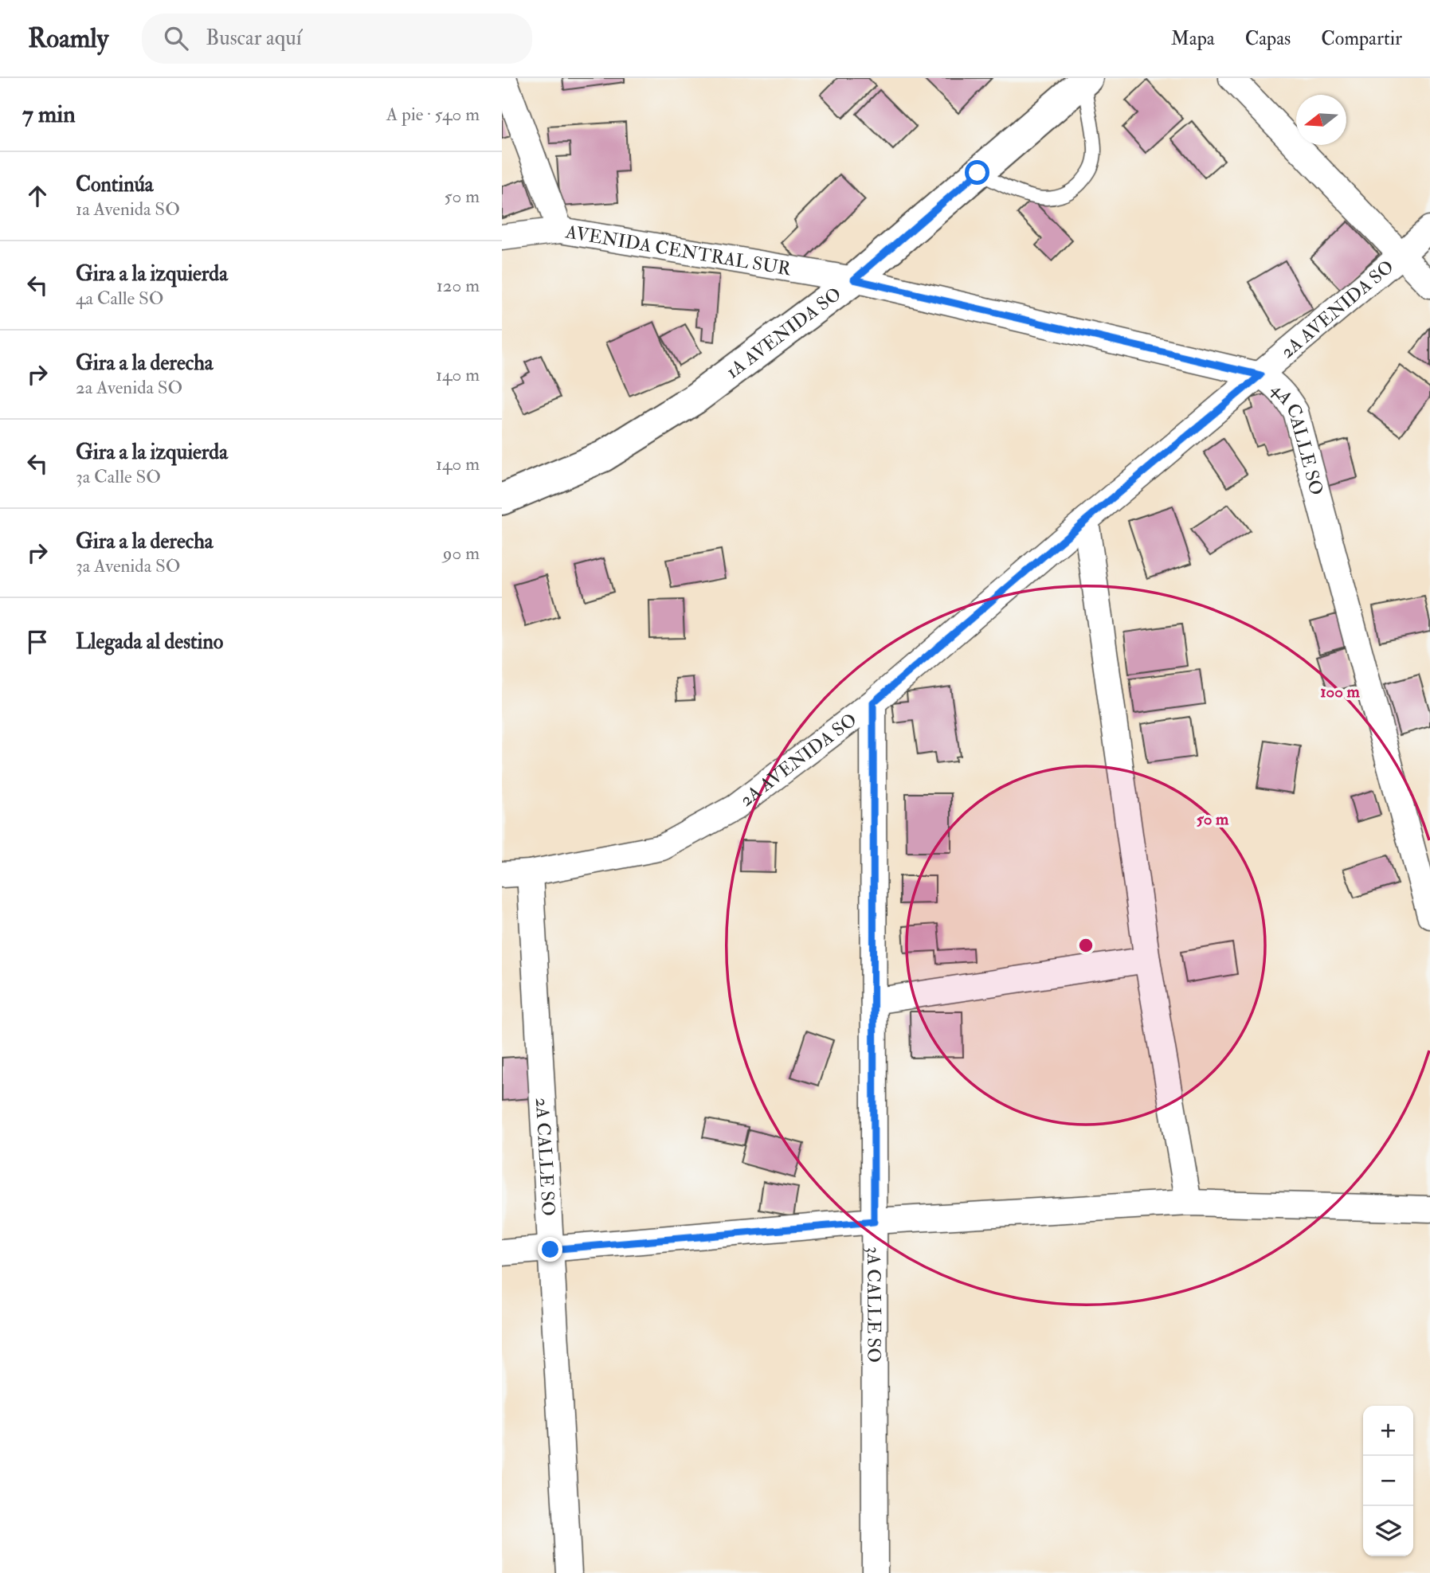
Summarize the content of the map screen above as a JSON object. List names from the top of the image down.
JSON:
{
  "streets": {
    "main road": ["1A AVENIDA SO"],
    "street": [
      "AVENIDA CENTRAL SUR",
      "2A AVENIDA SO",
      "4A CALLE SO",
      "2A CALLE SO",
      "3A CALLE SO"
    ]
  },
  "crossings": [
    ["AVENIDA CENTRAL SUR", "1A AVENIDA SO"],
    ["AVENIDA CENTRAL SUR", "4A CALLE SO"],
    ["2A AVENIDA SO", "4A CALLE SO"],
    ["2A AVENIDA SO", "2A CALLE SO"],
    ["2A AVENIDA SO", "3A CALLE SO"],
    ["1A AVENIDA SO", "4A CALLE SO"]
  ],
  "north": "left",
  "page": {
    "header": "Roamly",
    "search": "Buscar aquí",
    "nav": ["Mapa", "Capas", "Compartir"],
    "heading": ["7 min", "A pie · 540 m"],
    "list": [
      ["Continúa", "1a Avenida SO", "50 m"],
      ["Gira a la izquierda", "4a Calle SO", "120 m"],
      ["Gira a la derecha", "2a Avenida SO", "140 m"],
      ["Gira a la izquierda", "3a Calle SO", "140 m"],
      ["Gira a la derecha", "3a Avenida SO", "90 m"],
      "Llegada al destino"
    ],
    "map_buttons": ["+", "−"]
  },
  "rings": ["100 m", "50 m"]
}
